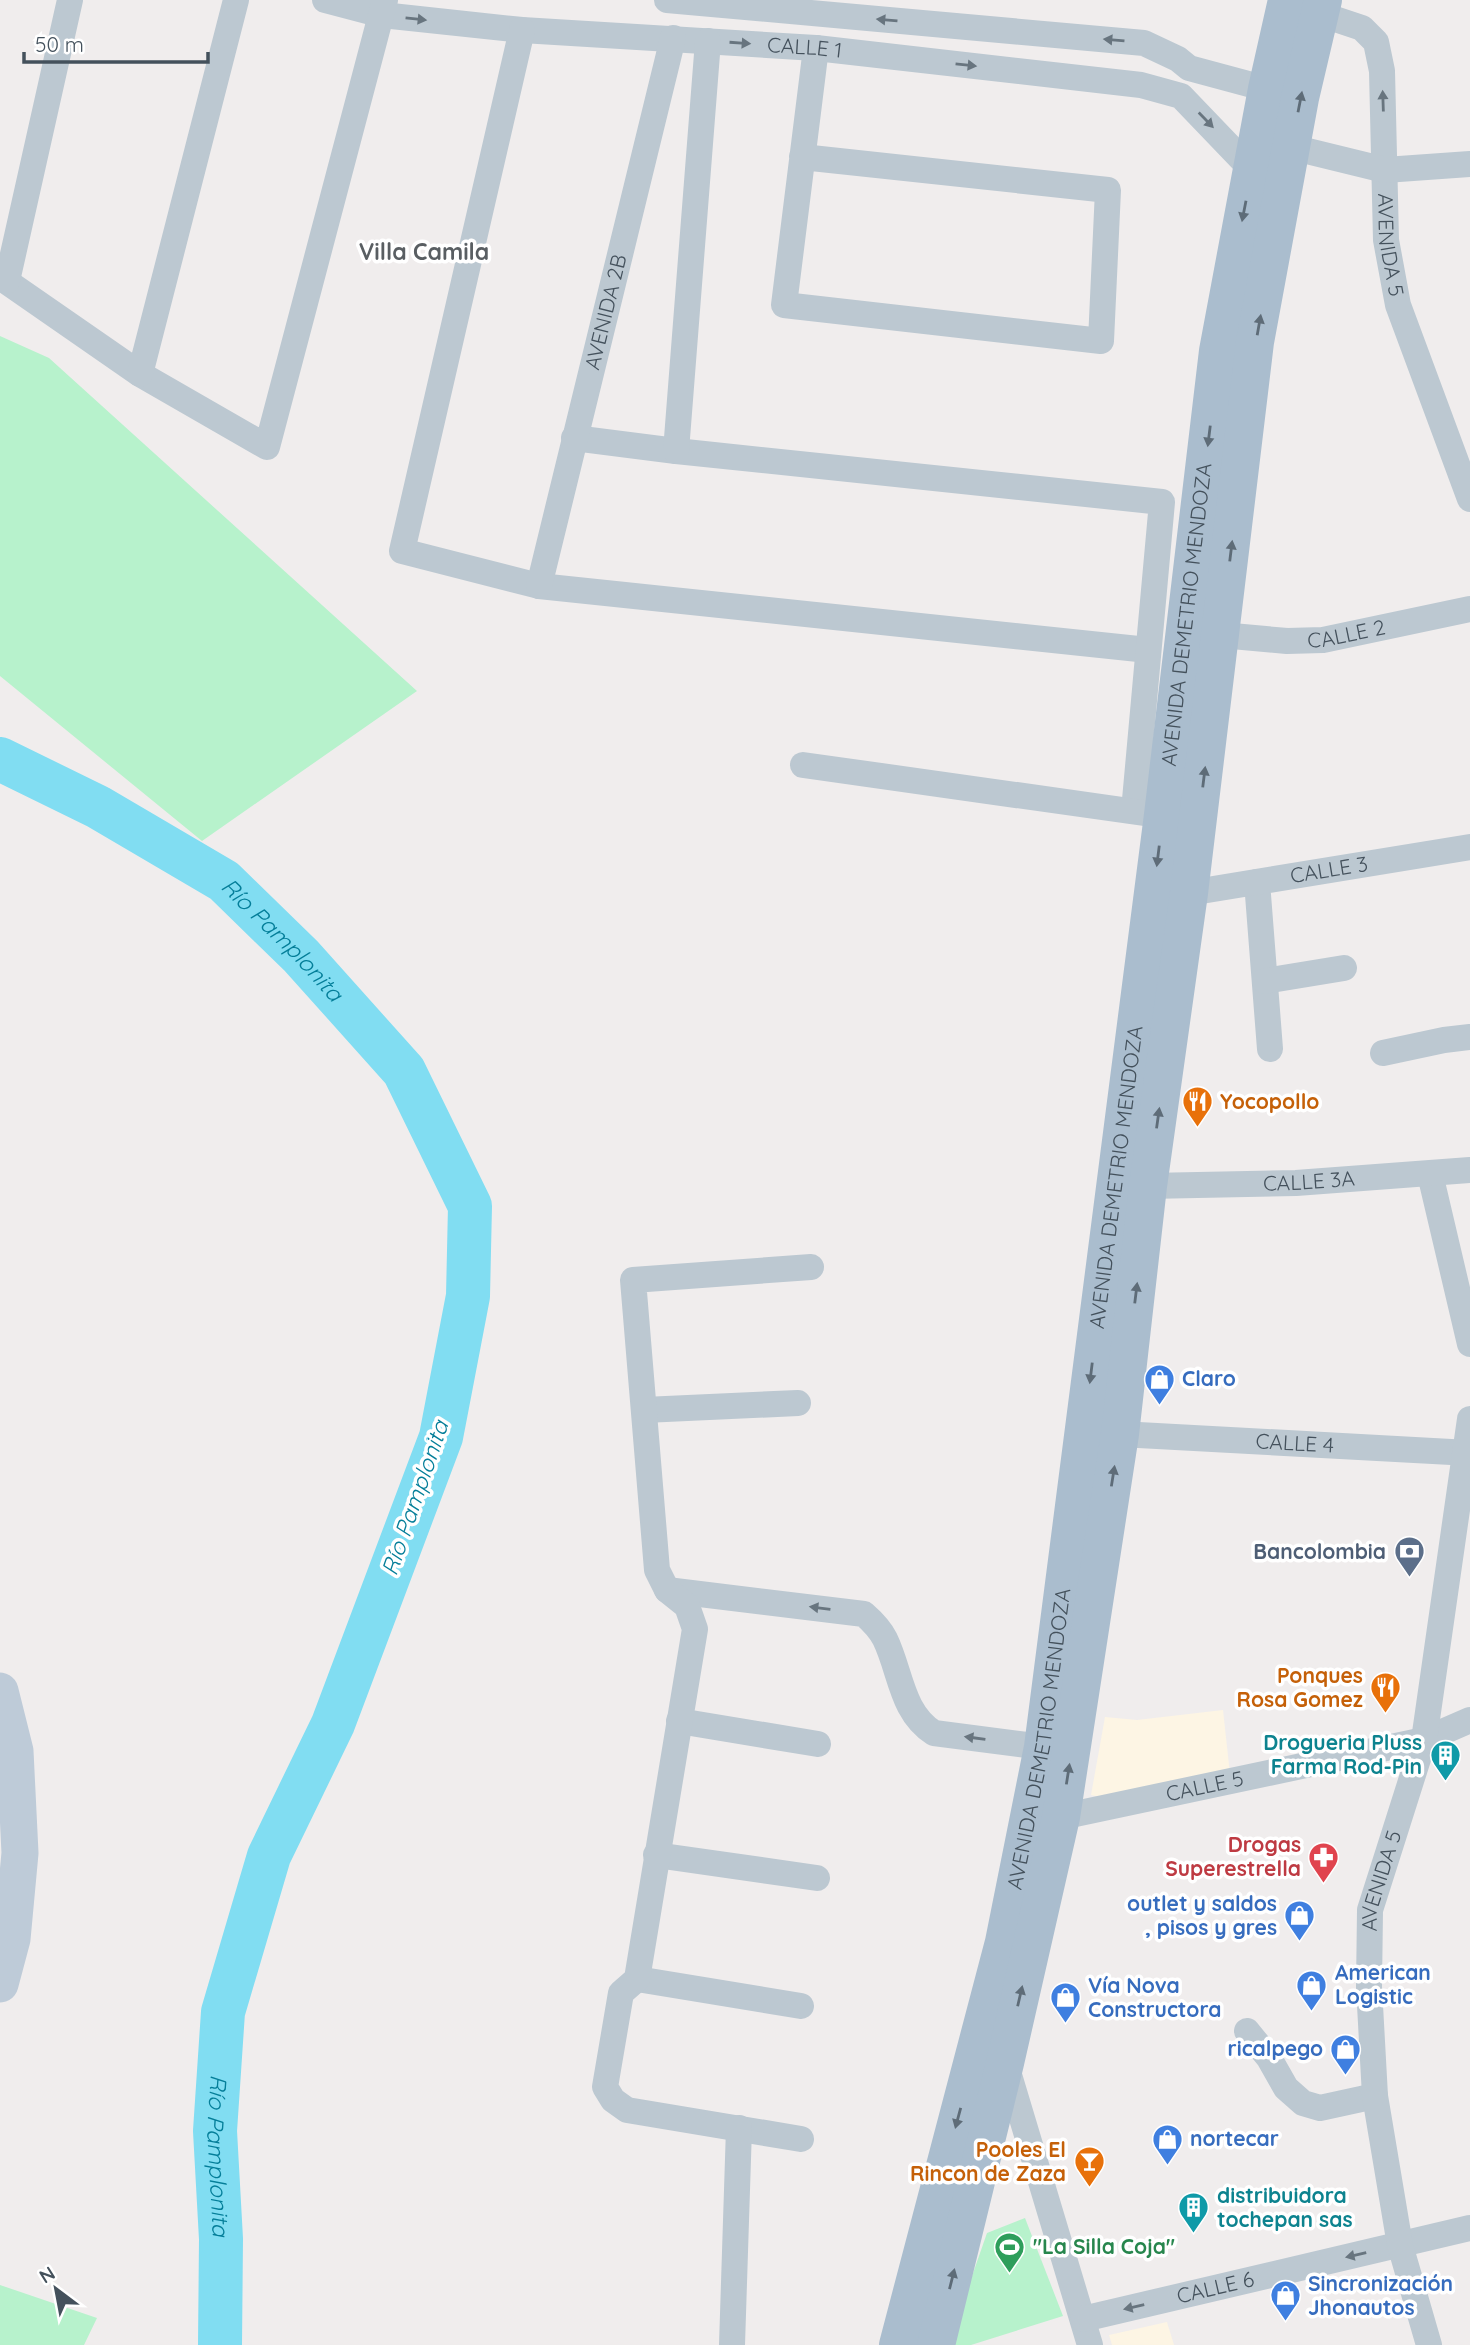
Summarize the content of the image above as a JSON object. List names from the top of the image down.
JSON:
{
  "streets": {
    "main road": ["AVENIDA DEMETRIO MENDOZA"],
    "street": [
      "CALLE 1",
      "AVENIDA 5",
      "AVENIDA 2B",
      "CALLE 2",
      "CALLE 3",
      "CALLE 3A",
      "CALLE 4",
      "CALLE 5",
      "CALLE 6"
    ]
  },
  "crossings": [
    ["CALLE 1", "AVENIDA 2B"],
    ["CALLE 1", "AVENIDA DEMETRIO MENDOZA"],
    ["AVENIDA 5", "AVENIDA DEMETRIO MENDOZA"],
    ["AVENIDA 5", "CALLE 4"],
    ["AVENIDA 5", "CALLE 5"],
    ["AVENIDA 5", "CALLE 6"],
    ["AVENIDA DEMETRIO MENDOZA", "CALLE 2"],
    ["AVENIDA DEMETRIO MENDOZA", "CALLE 3"],
    ["AVENIDA DEMETRIO MENDOZA", "CALLE 3A"],
    ["AVENIDA DEMETRIO MENDOZA", "CALLE 4"],
    ["AVENIDA DEMETRIO MENDOZA", "CALLE 5"]
  ],
  "one_way": ["CALLE 6"],
  "districts": ["Villa Camila"],
  "water": ["Río Pamplonita"],
  "places": {
    "restaurant": ["Yocopollo", "Ponques Rosa Gomez"],
    "shop": [
      "Claro",
      "outlet y saldos , pisos y gres",
      "American Logistic",
      "Vía Nova Constructora",
      "ricalpego",
      "nortecar",
      "Sincronización Jhonautos"
    ],
    "bank": ["Bancolombia"],
    "building": ["Drogueria Pluss Farma Rod-Pin", "distribuidora tochepan sas"],
    "pharmacy": ["Drogas Superestrella"],
    "bar": ["Pooles El Rincon de Zaza"],
    "sports": ["\"La Silla Coja\""]
  },
  "scale_bar": "50 m",
  "north": "top left"
}
